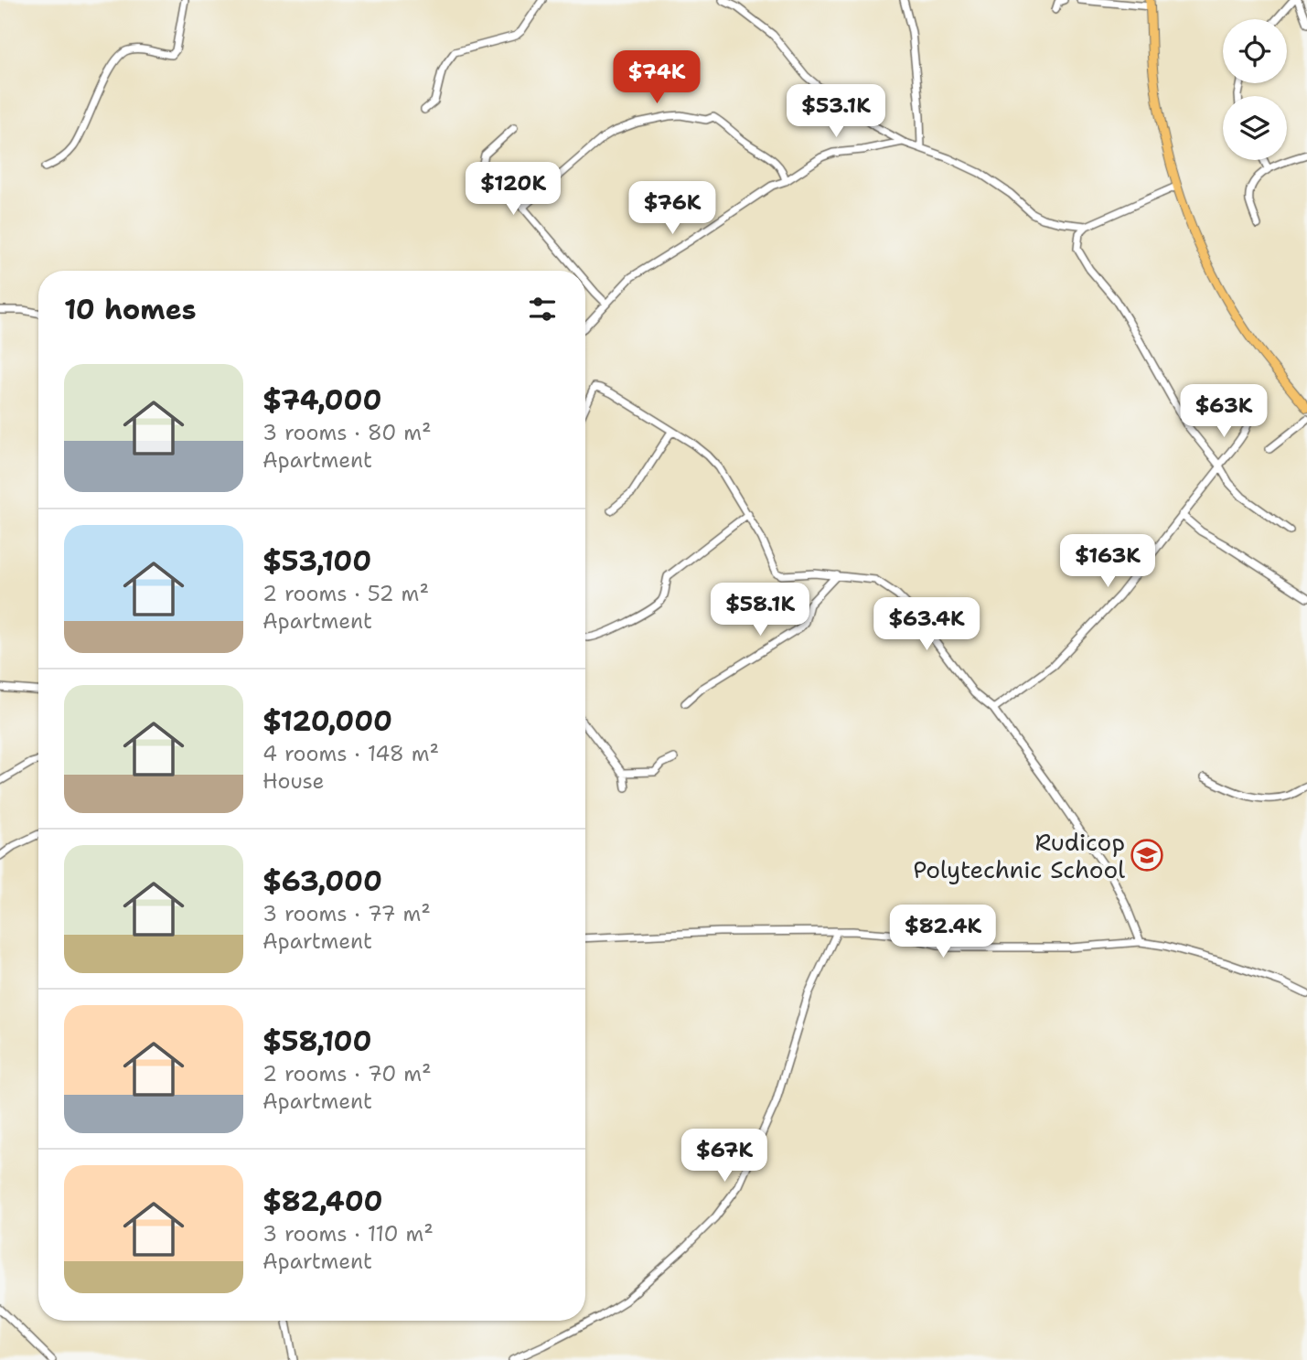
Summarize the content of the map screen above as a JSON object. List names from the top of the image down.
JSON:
{
  "places": {
    "school or university": ["Rudicop Polytechnic School"]
  },
  "page": {
    "price": [
      "$74K",
      "$53.1K",
      "$120K",
      "$76K",
      "$63K",
      "$163K",
      "$58.1K",
      "$63.4K",
      "$82.4K",
      "$67K"
    ],
    "heading": "10 homes",
    "list": [
      {
        "name": "$74,000",
        "note": "3 rooms · 80 m² · Apartment"
      },
      {
        "name": "$53,100",
        "note": "2 rooms · 52 m² · Apartment"
      },
      {
        "name": "$120,000",
        "note": "4 rooms · 148 m² · House"
      },
      {
        "name": "$63,000",
        "note": "3 rooms · 77 m² · Apartment"
      },
      {
        "name": "$58,100",
        "note": "2 rooms · 70 m² · Apartment"
      },
      {
        "name": "$82,400",
        "note": "3 rooms · 110 m² · Apartment"
      }
    ]
  }
}
